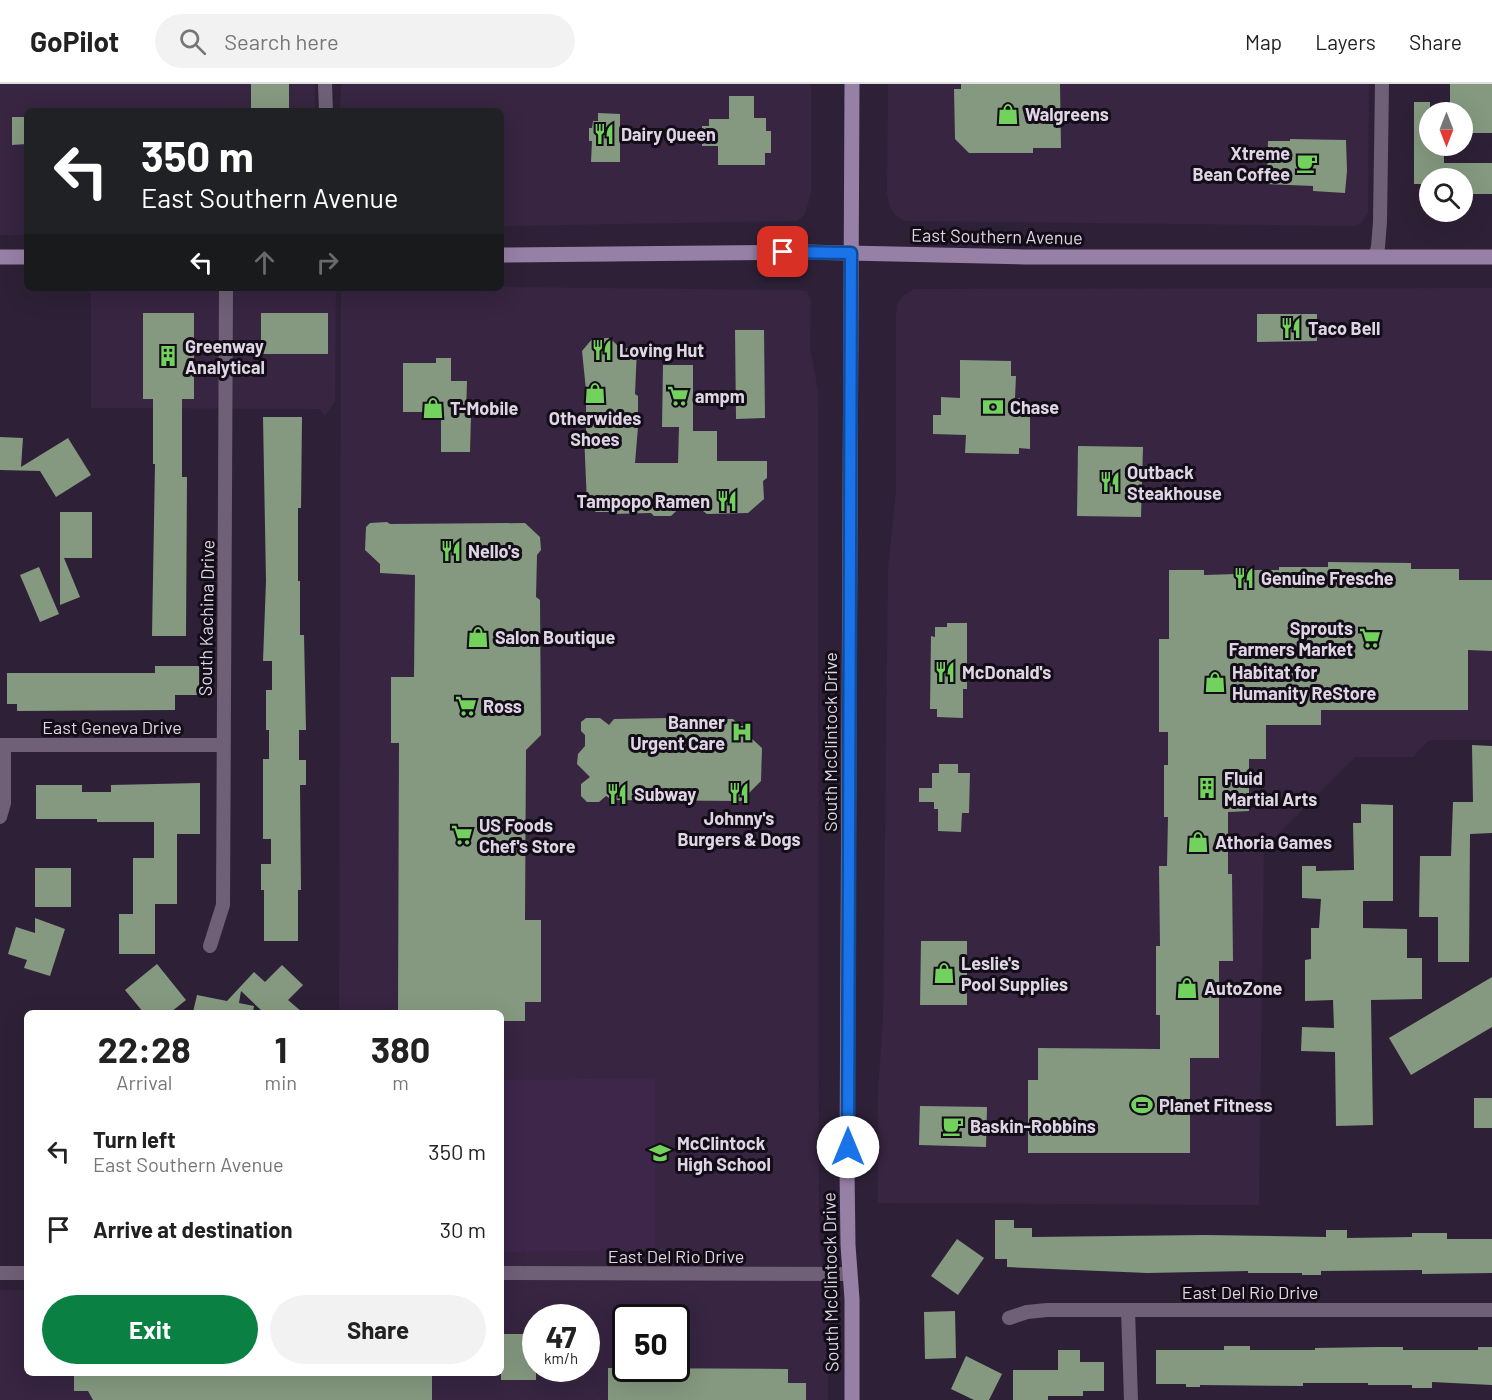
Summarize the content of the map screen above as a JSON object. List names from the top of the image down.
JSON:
{
  "streets": {
    "main road": ["East Southern Avenue", "South McClintock Drive"],
    "street": ["South Kachina Drive", "East Geneva Drive", "East Del Rio Drive"]
  },
  "crossings": [
    ["East Southern Avenue", "South McClintock Drive"],
    ["South Kachina Drive", "East Geneva Drive"],
    ["South McClintock Drive", "East Del Rio Drive"]
  ],
  "places": {
    "shop": [
      "Walgreens",
      "Otherwides Shoes",
      "T-Mobile",
      "Salon Boutique",
      "Habitat for Humanity ReStore",
      "Athoria Games",
      "Leslie's Pool Supplies",
      "AutoZone"
    ],
    "restaurant": [
      "Dairy Queen",
      "Taco Bell",
      "Loving Hut",
      "Outback Steakhouse",
      "Tampopo Ramen",
      "Nello's",
      "Genuine Fresche",
      "McDonald's",
      "Johnny's Burgers & Dogs",
      "Subway"
    ],
    "cafe": ["Xtreme Bean Coffee", "Baskin-Robbins"],
    "building": ["Greenway Analytical", "Fluid Martial Arts"],
    "supermarket": [
      "ampm",
      "Sprouts Farmers Market",
      "Ross",
      "US Foods Chef's Store"
    ],
    "bank": ["Chase"],
    "hospital": ["Banner Urgent Care"],
    "sports": ["Planet Fitness"],
    "school or university": ["McClintock High School"]
  },
  "north": "bottom",
  "page": {
    "header": "GoPilot",
    "search": "Search here",
    "nav": ["Map", "Layers", "Share"],
    "turn": ["350 m", "East Southern Avenue"],
    "eta": [
      "22:28",
      "Arrival",
      "1",
      "min",
      "380",
      "m"
    ],
    "list": [
      {
        "name": "Turn left",
        "note": "East Southern Avenue",
        "value": "350 m"
      },
      {
        "name": "Arrive at destination",
        "value": "30 m"
      }
    ],
    "buttons": ["Exit", "Share"],
    "speed": "47 km/h",
    "limit": "50"
  }
}
